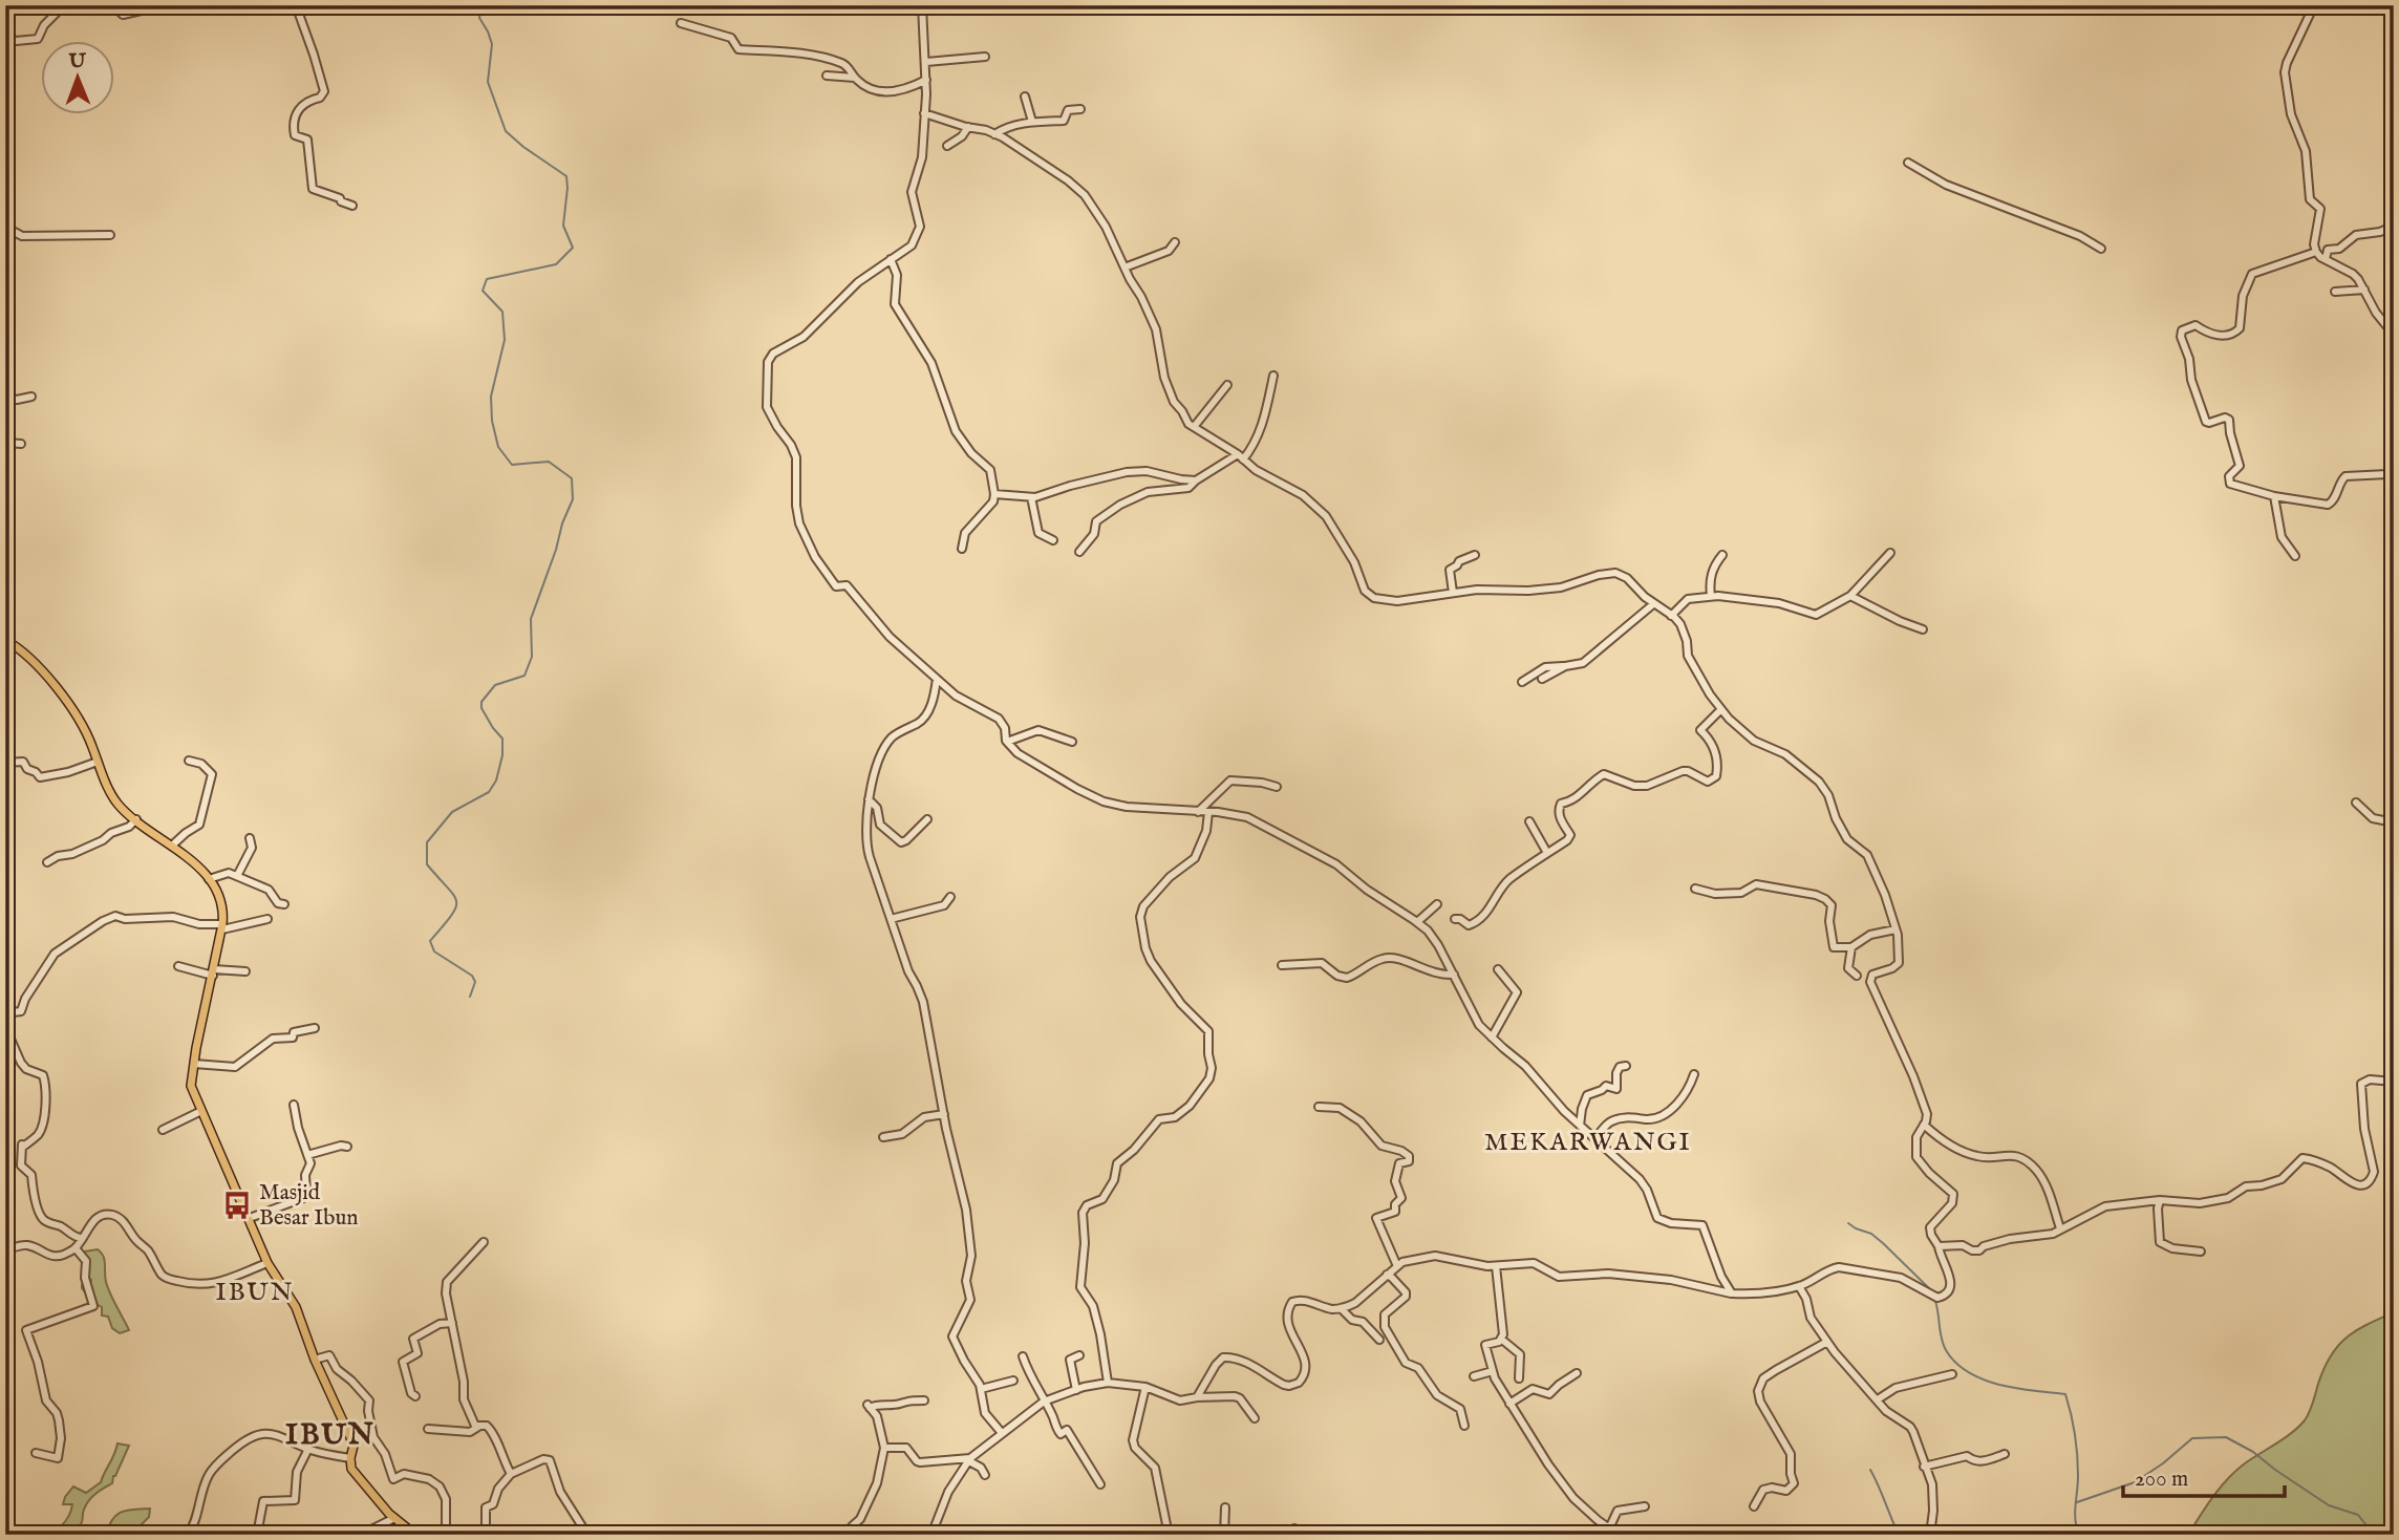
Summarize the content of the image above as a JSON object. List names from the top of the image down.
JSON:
{
  "districts": ["MEKARWANGI", "IBUN", "IBUN"],
  "places": {
    "bus stop": ["Masjid Besar Ibun"]
  },
  "scale_bar": "200 m",
  "north": "top"
}
